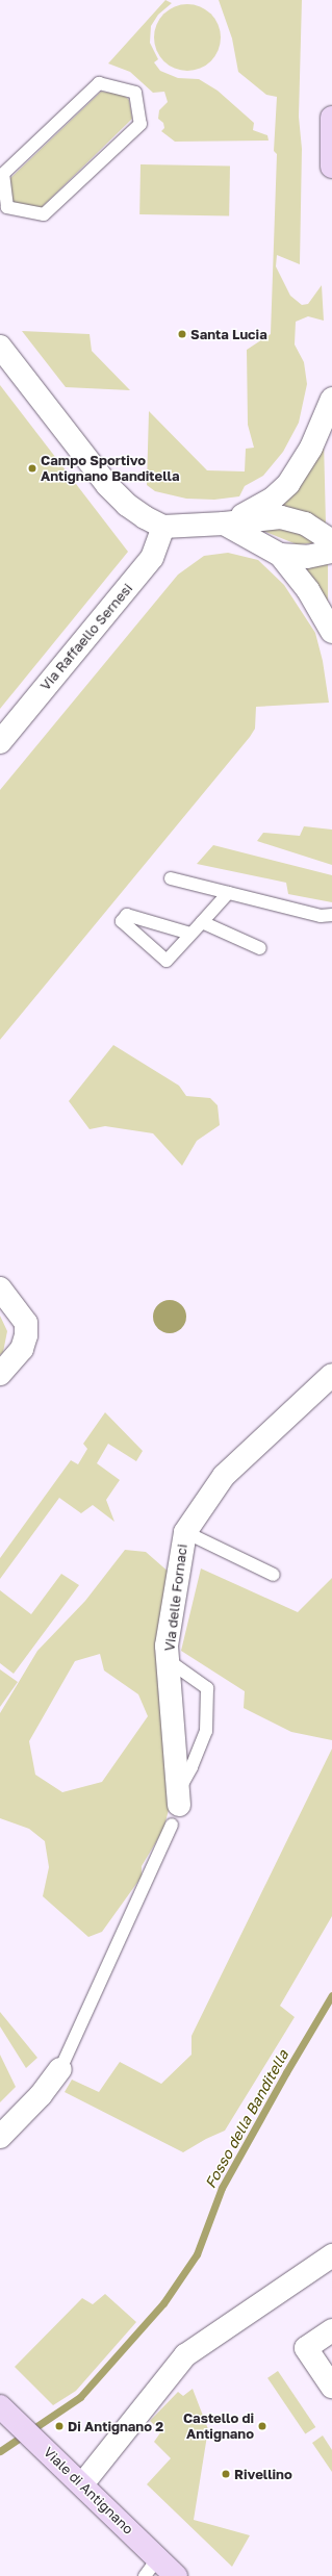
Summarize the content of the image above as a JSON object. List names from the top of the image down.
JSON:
{
  "streets": {
    "main road": ["Viale di Antignano"],
    "street": ["Via Raffaello Sernesi", "Via delle Fornaci"]
  },
  "water": ["Fosso della Banditella"],
  "places": [
    "Santa Lucia",
    "Campo Sportivo Antignano Banditella",
    "Di Antignano 2",
    "Castello di Antignano",
    "Rivellino"
  ]
}
